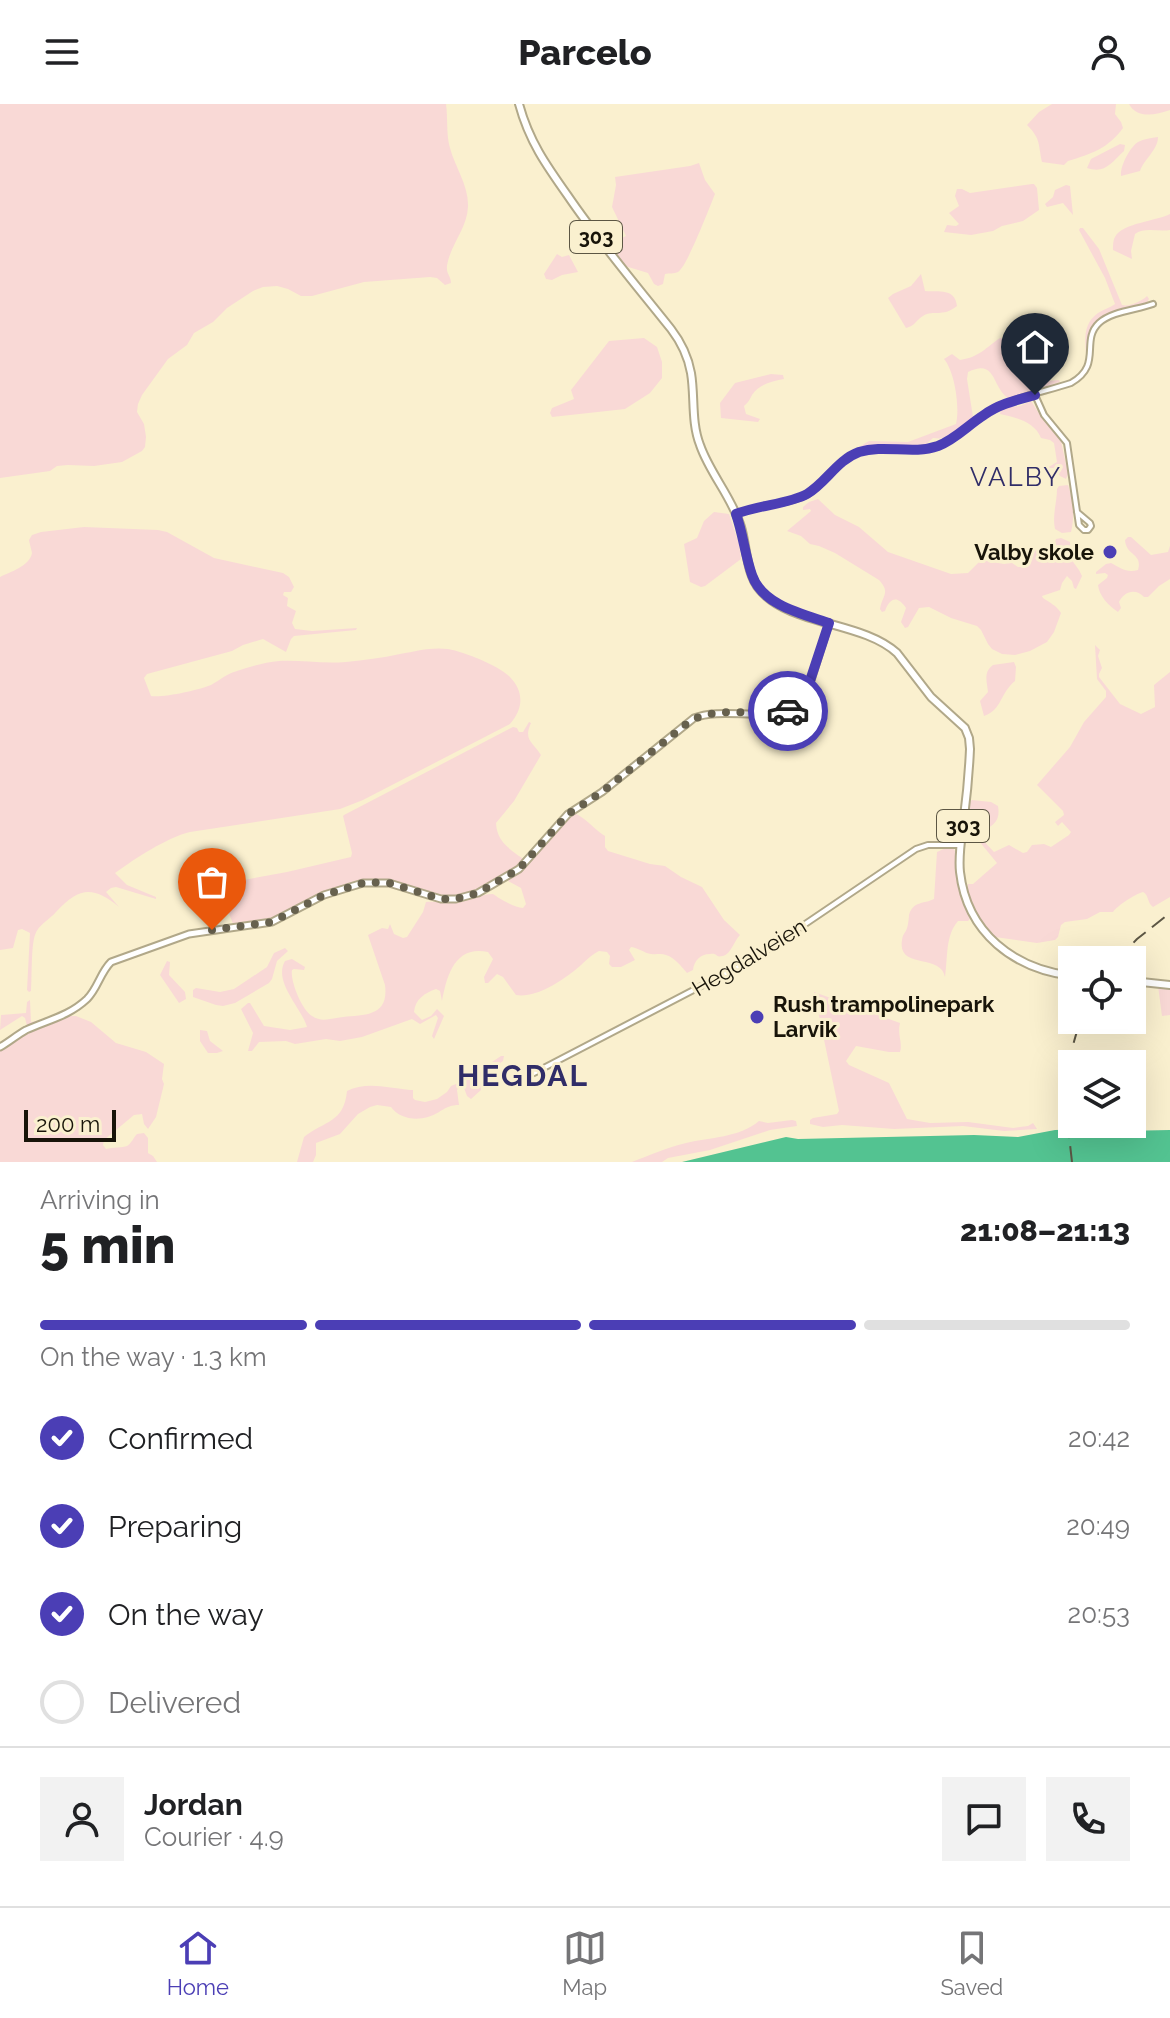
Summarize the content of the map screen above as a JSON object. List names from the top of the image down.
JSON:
{
  "streets": {
    "main road": ["303"],
    "street": ["Hegdalveien"]
  },
  "crossings": [
    ["303", "Hegdalveien"]
  ],
  "districts": ["VALBY", "HEGDAL"],
  "places": ["Valby skole", "Rush trampolinepark Larvik"],
  "scale_bar": "200 m",
  "page": {
    "header": "Parcelo",
    "scale": "200 m",
    "heading": ["5 min", "Arriving in", "21:08–21:13"],
    "panel": ["Jordan", "Courier · 4.9"],
    "bar": "On the way · 1.3 km",
    "list": [
      ["Confirmed", "20:42"],
      ["Preparing", "20:49"],
      ["On the way", "20:53"],
      "Delivered"
    ],
    "tabs": ["Home", "Map", "Saved"]
  }
}
